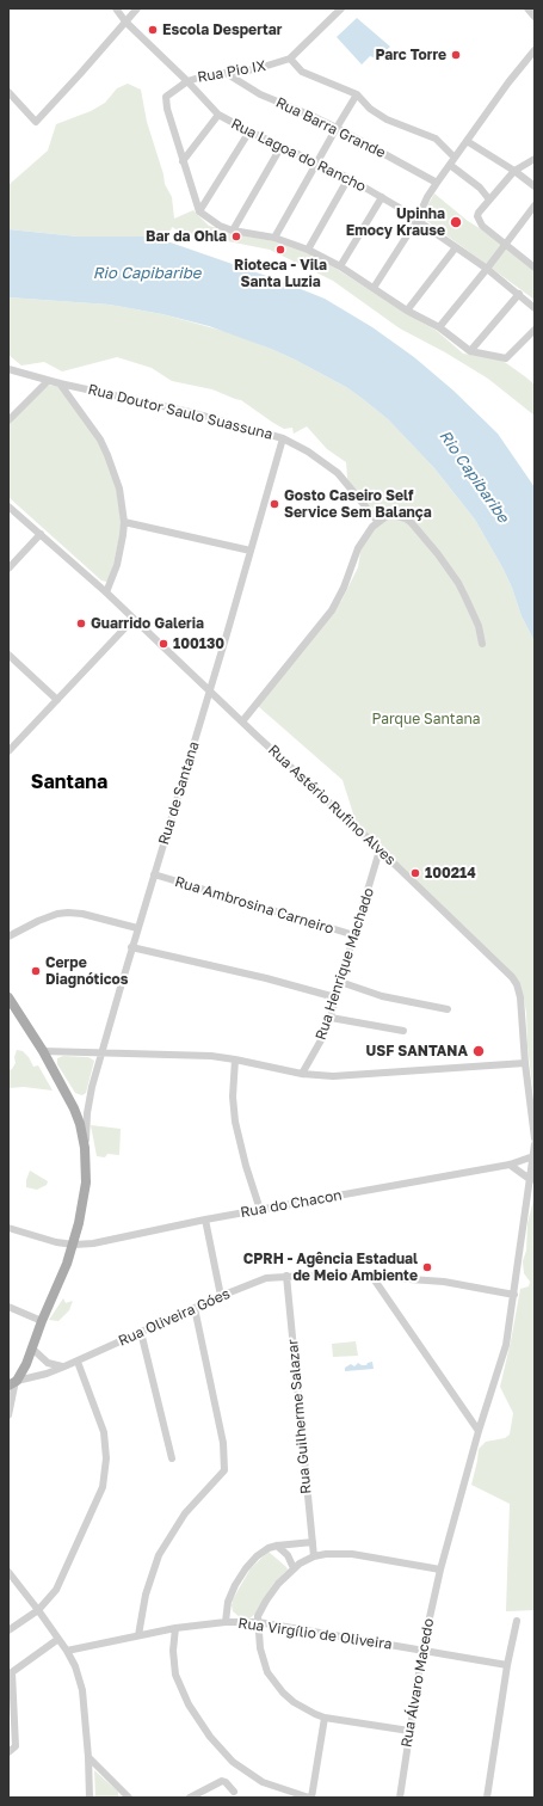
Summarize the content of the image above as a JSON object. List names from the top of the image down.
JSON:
{
  "streets": {
    "street": [
      "Rua Pio IX",
      "Rua Barra Grande",
      "Rua Lagoa do Rancho",
      "Rua Doutor Saulo Suassuna",
      "Rua de Santana",
      "Rua Astério Rufino Alves",
      "Rua Ambrosina Carneiro",
      "Rua Henrique Machado",
      "Rua do Chacon",
      "Rua Oliveira Góes",
      "Rua Guilherme Salazar",
      "Rua Virgílio de Oliveira",
      "Rua Álvaro Macedo"
    ]
  },
  "crossings": [
    ["Rua Pio IX", "Rua Barra Grande"],
    ["Rua Pio IX", "Rua Lagoa do Rancho"],
    ["Rua Doutor Saulo Suassuna", "Rua de Santana"],
    ["Rua de Santana", "Rua Astério Rufino Alves"],
    ["Rua de Santana", "Rua Ambrosina Carneiro"],
    ["Rua Astério Rufino Alves", "Rua Henrique Machado"],
    ["Rua Ambrosina Carneiro", "Rua Henrique Machado"],
    ["Rua do Chacon", "Rua Álvaro Macedo"],
    ["Rua Oliveira Góes", "Rua Guilherme Salazar"],
    ["Rua Oliveira Góes", "Rua Álvaro Macedo"],
    ["Rua Virgílio de Oliveira", "Rua Álvaro Macedo"]
  ],
  "districts": ["Santana"],
  "water": ["Rio Capibaribe"],
  "parks": ["Parque Santana"],
  "places": [
    "Escola Despertar",
    "Parc Torre",
    "Upinha Emocy Krause",
    "Bar da Ohla",
    "Rioteca - Vila Santa Luzia",
    "Gosto Caseiro Self Service Sem Balança",
    "Guarrido Galeria",
    "100130",
    "100214",
    "Cerpe Diagnóticos",
    "USF SANTANA",
    "CPRH - Agência Estadual de Meio Ambiente"
  ]
}
